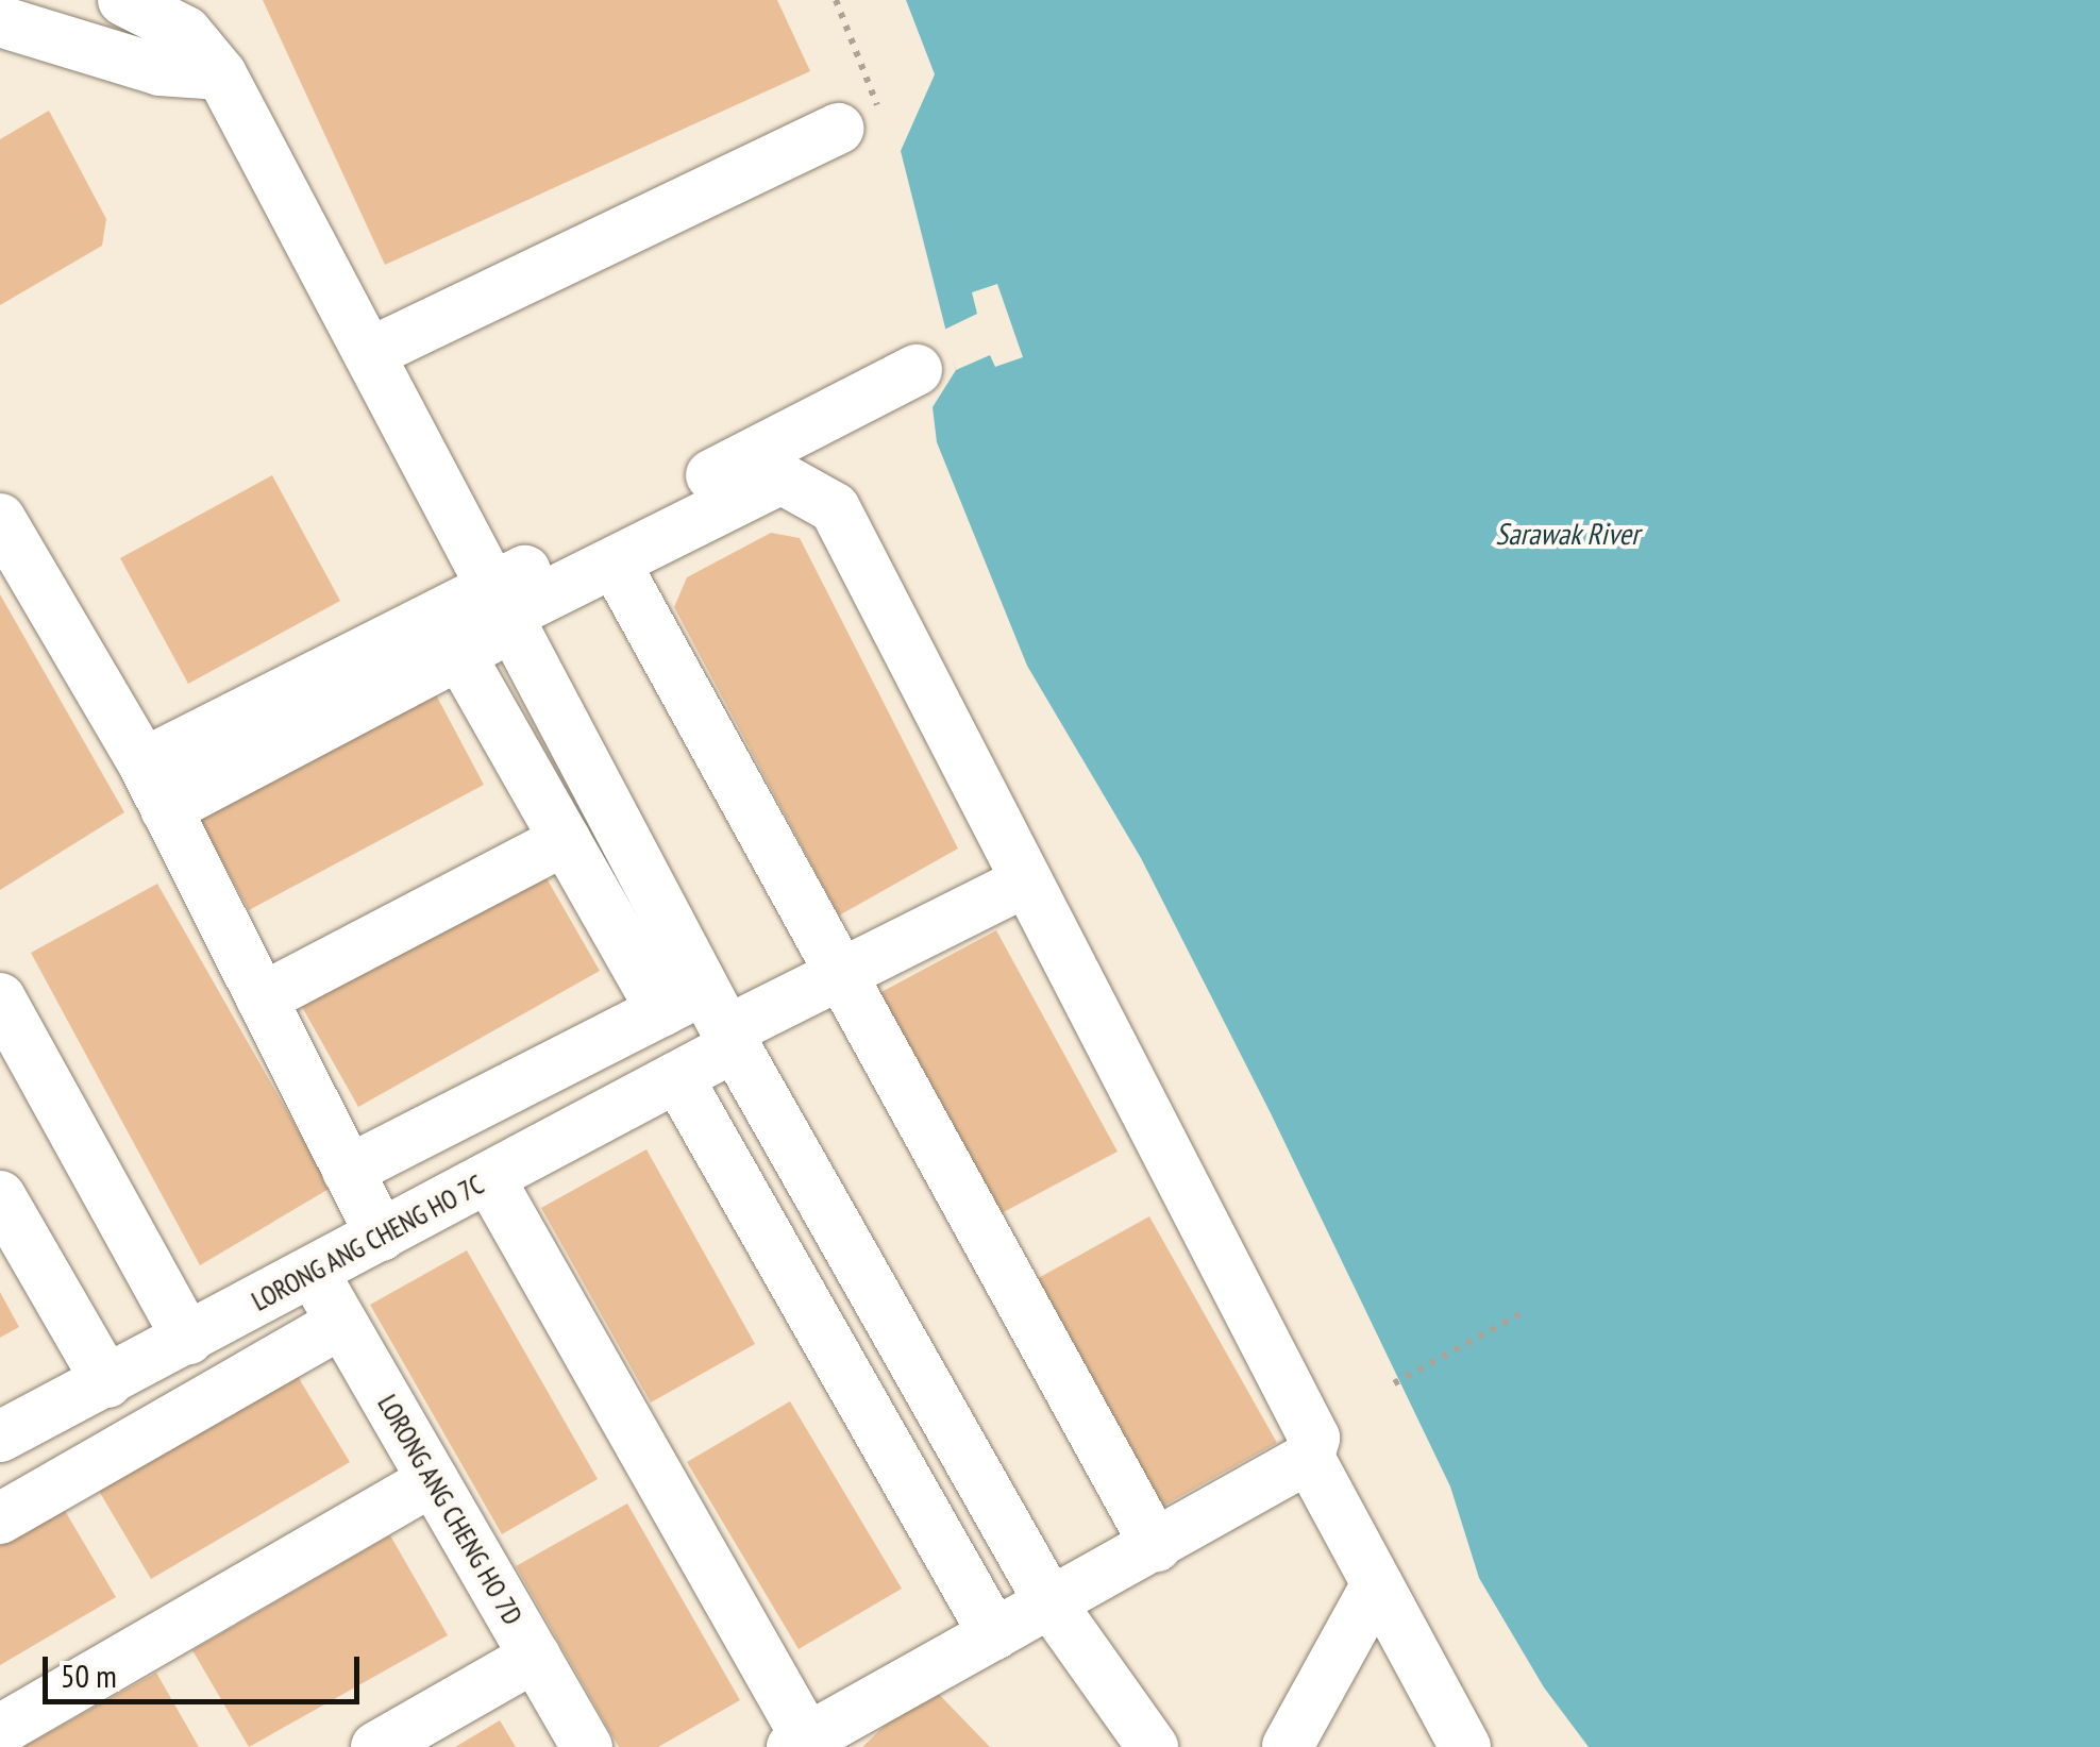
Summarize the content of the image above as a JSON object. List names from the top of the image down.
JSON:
{
  "streets": {
    "street": ["LORONG ANG CHENG HO 7C", "LORONG ANG CHENG HO 7D"]
  },
  "crossings": [
    ["LORONG ANG CHENG HO 7C", "LORONG ANG CHENG HO 7D"]
  ],
  "water": ["Sarawak River"],
  "scale_bar": "50 m"
}
